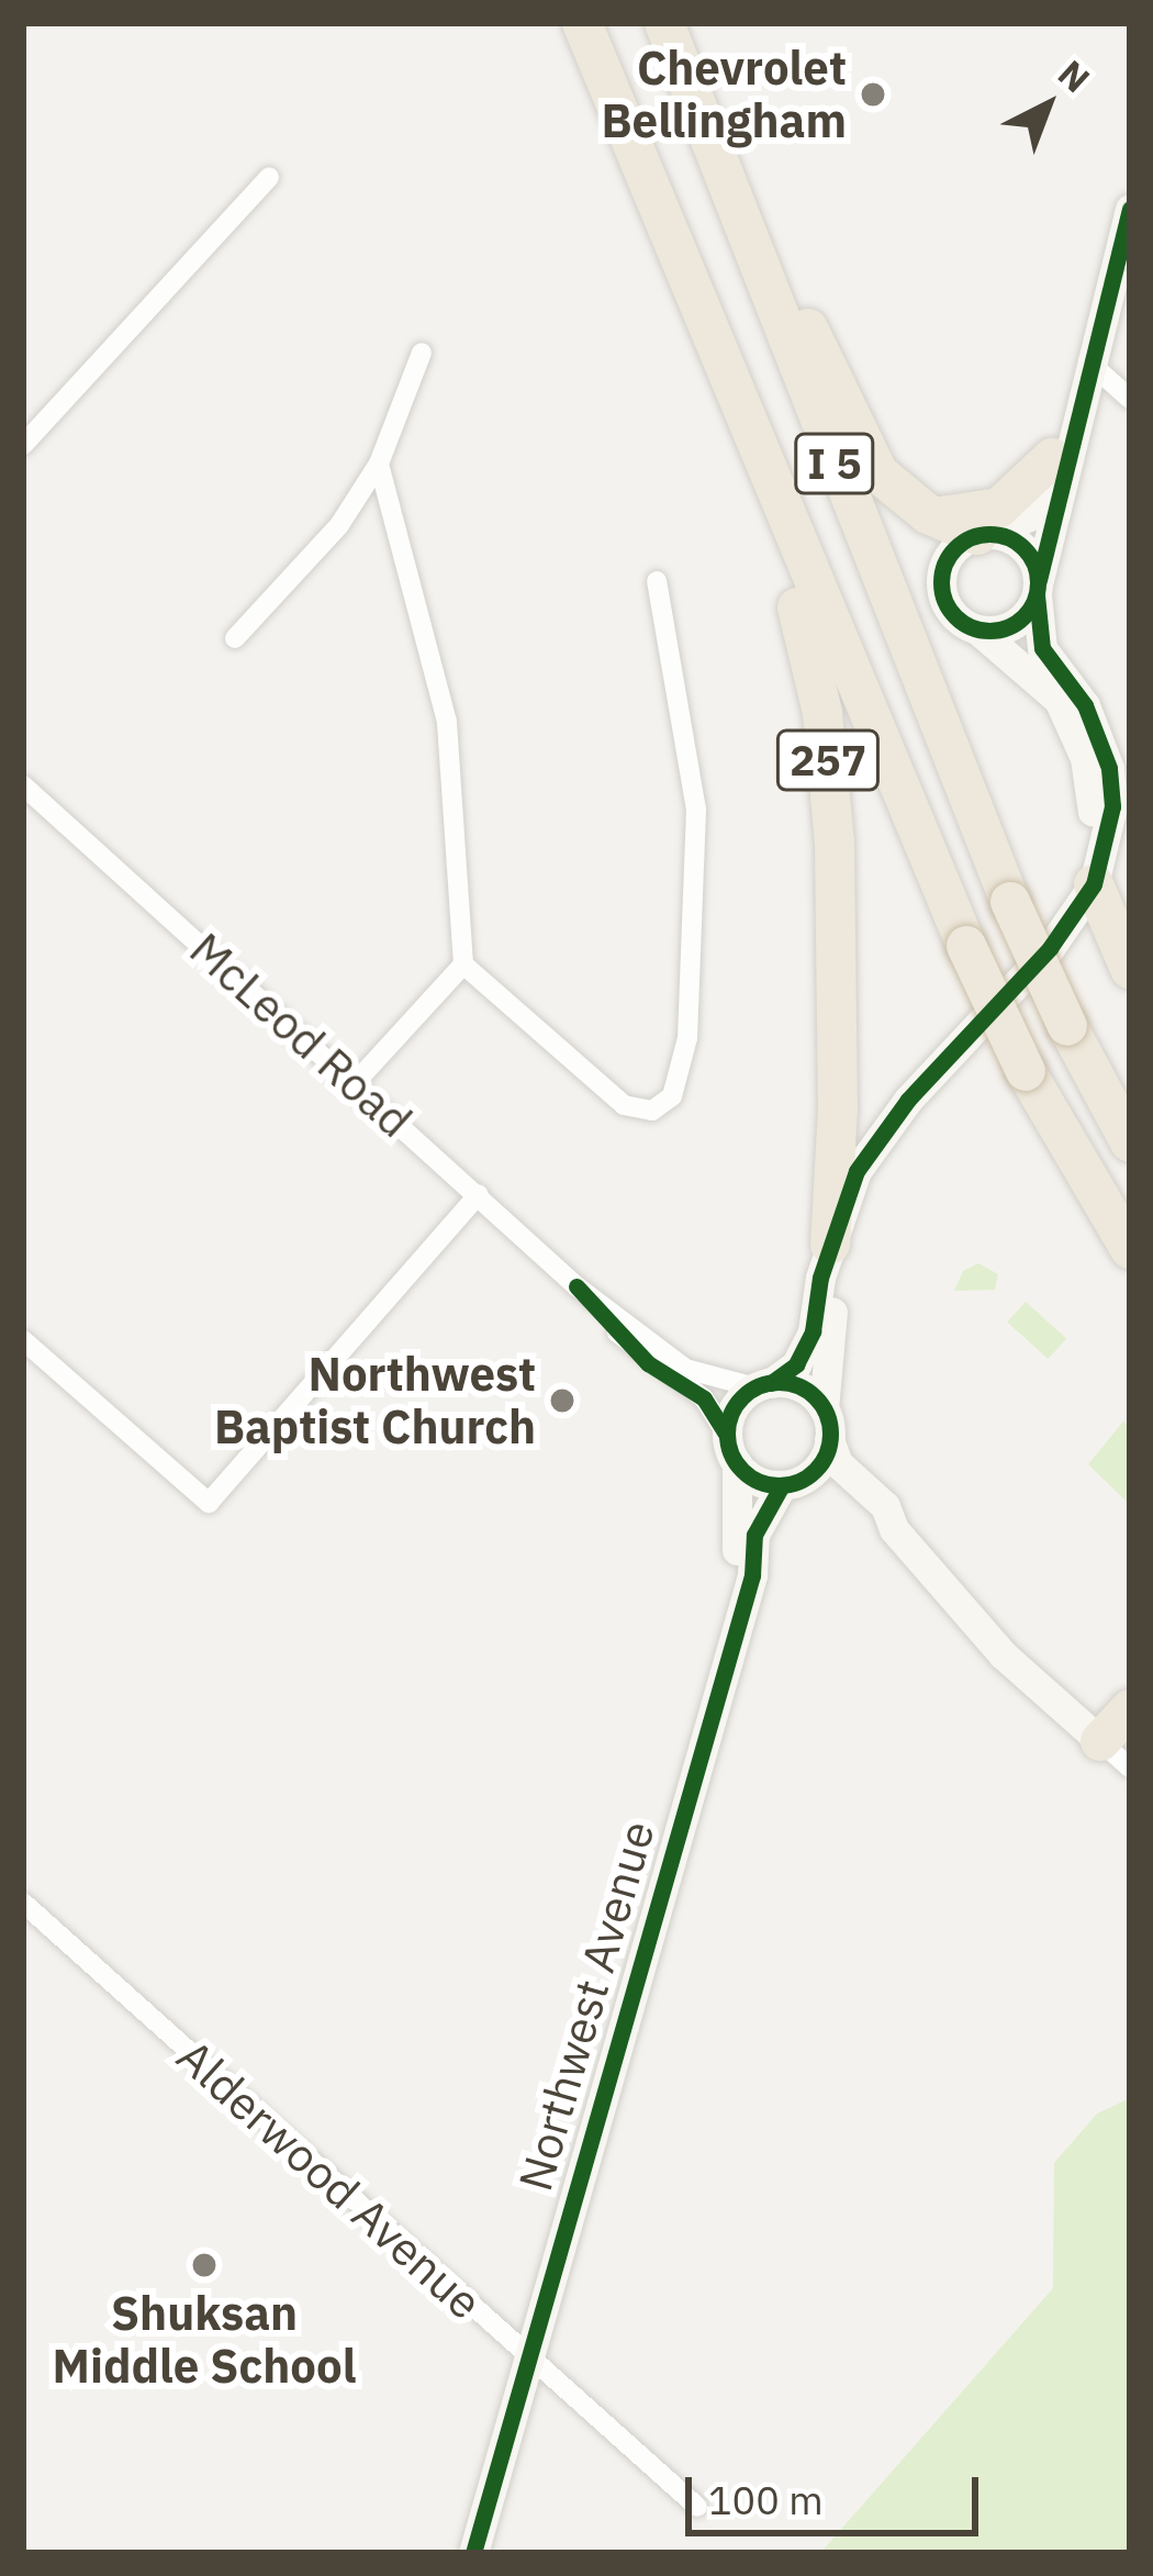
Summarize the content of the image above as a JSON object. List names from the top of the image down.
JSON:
{
  "streets": {
    "highway": ["I 5", "257"],
    "main road": ["Northwest Avenue"],
    "street": ["McLeod Road", "Alderwood Avenue"]
  },
  "crossings": [
    ["I 5", "257"],
    ["McLeod Road", "Northwest Avenue"],
    ["Northwest Avenue", "Alderwood Avenue"]
  ],
  "places": ["Chevrolet Bellingham", "Northwest Baptist Church", "Shuksan Middle School"],
  "scale_bar": "100 m",
  "north": "top right"
}
